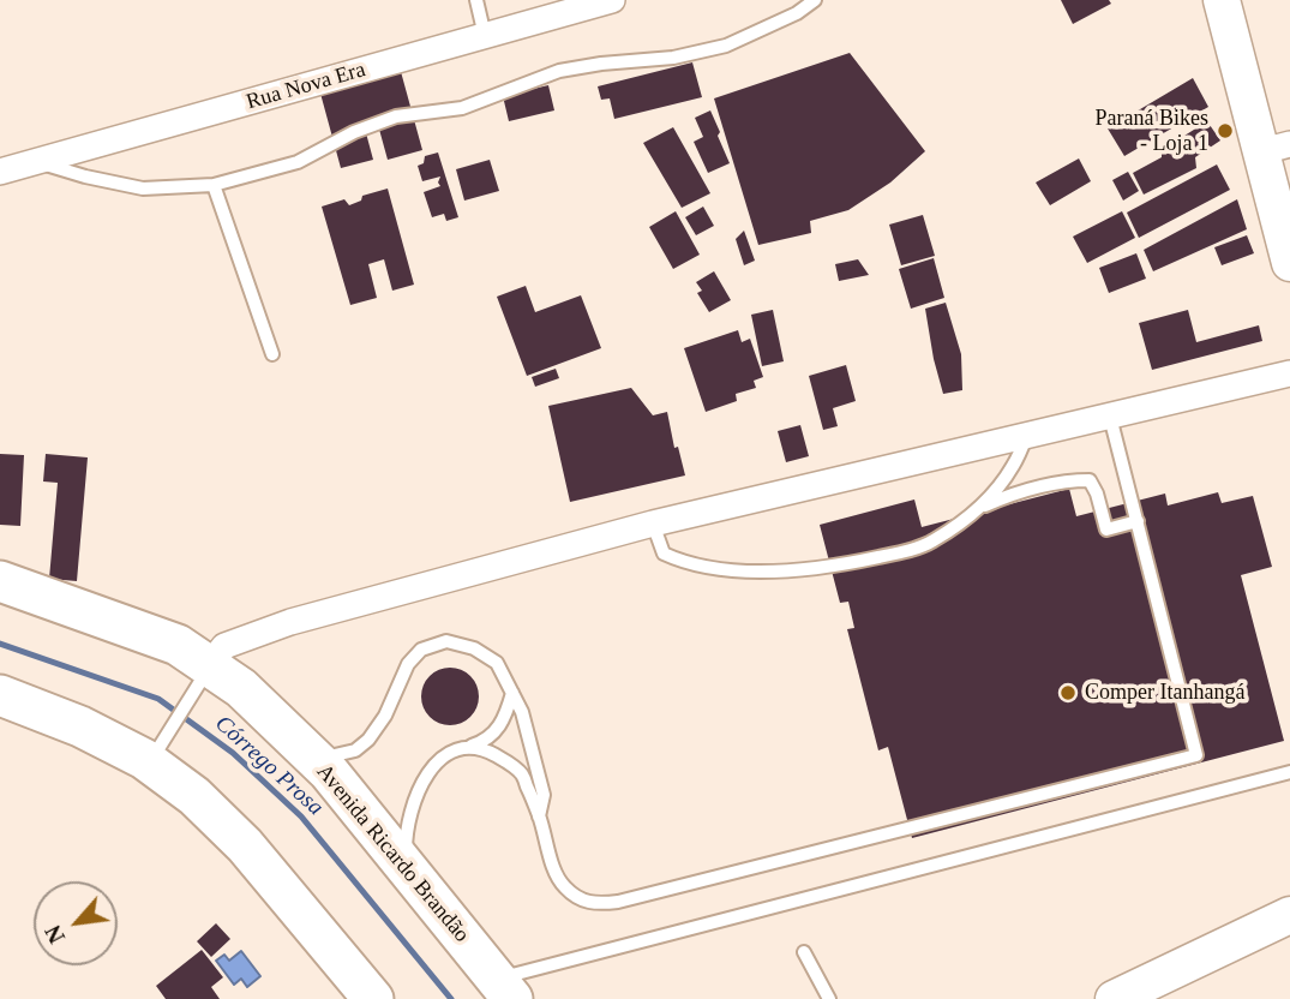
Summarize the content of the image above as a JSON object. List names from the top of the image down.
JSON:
{
  "streets": {
    "main road": ["Avenida Ricardo Brandão"],
    "street": ["Rua Nova Era"]
  },
  "water": ["Córrego Prosa"],
  "places": ["Paraná Bikes - Loja 1", "Comper Itanhangá"],
  "north": "bottom left"
}
